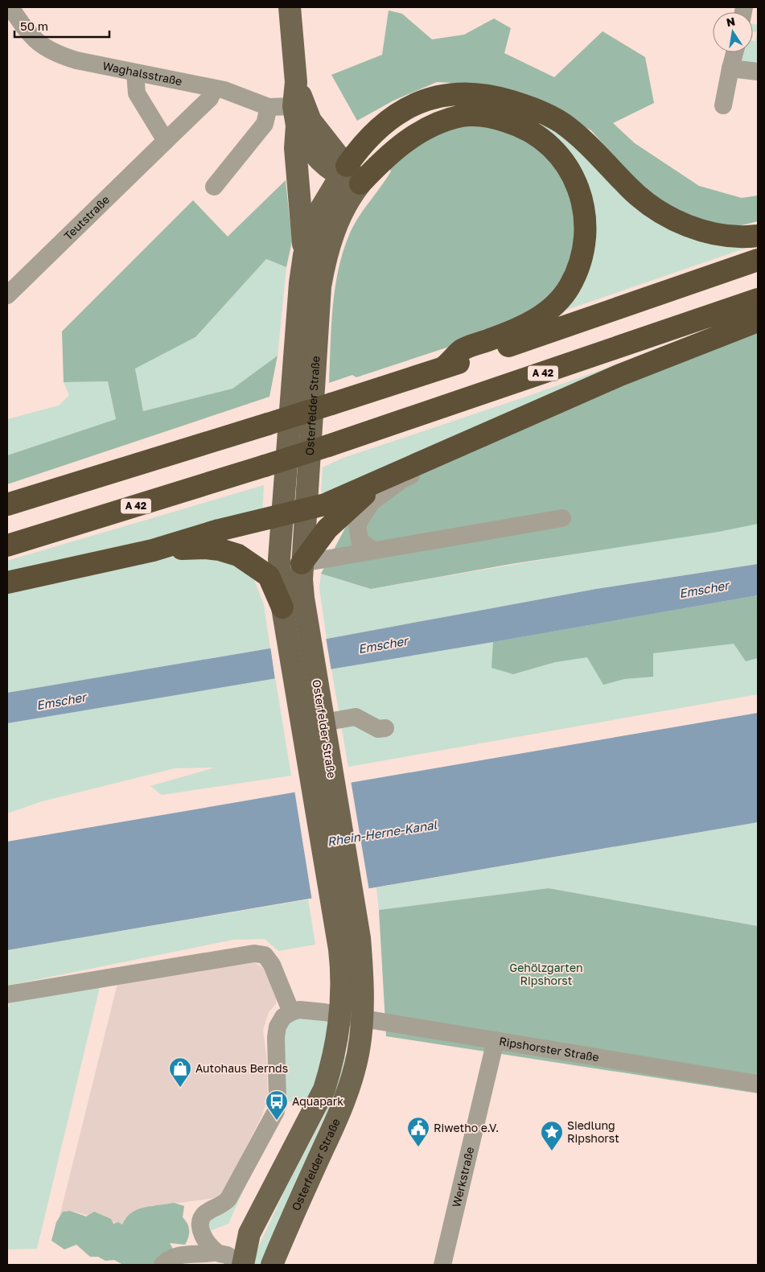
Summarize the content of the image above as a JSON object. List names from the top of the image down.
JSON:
{
  "streets": {
    "highway": ["A 42"],
    "main road": ["Osterfelder Straße"],
    "street": [
      "Waghalsstraße",
      "Teutstraße",
      "Ripshorster Straße",
      "Werkstraße"
    ]
  },
  "crossings": [
    ["Waghalsstraße", "Teutstraße"],
    ["Waghalsstraße", "Osterfelder Straße"],
    ["Osterfelder Straße", "Ripshorster Straße"],
    ["Ripshorster Straße", "Werkstraße"]
  ],
  "water": ["Emscher", "Rhein-Herne-Kanal"],
  "parks": ["Gehölzgarten Ripshorst"],
  "places": {
    "shop": ["Autohaus Bernds"],
    "bus stop": ["Aquapark"],
    "public building": ["Riwetho e.V."],
    "place": ["Siedlung Ripshorst"]
  },
  "scale_bar": "50 m",
  "north": "top"
}
